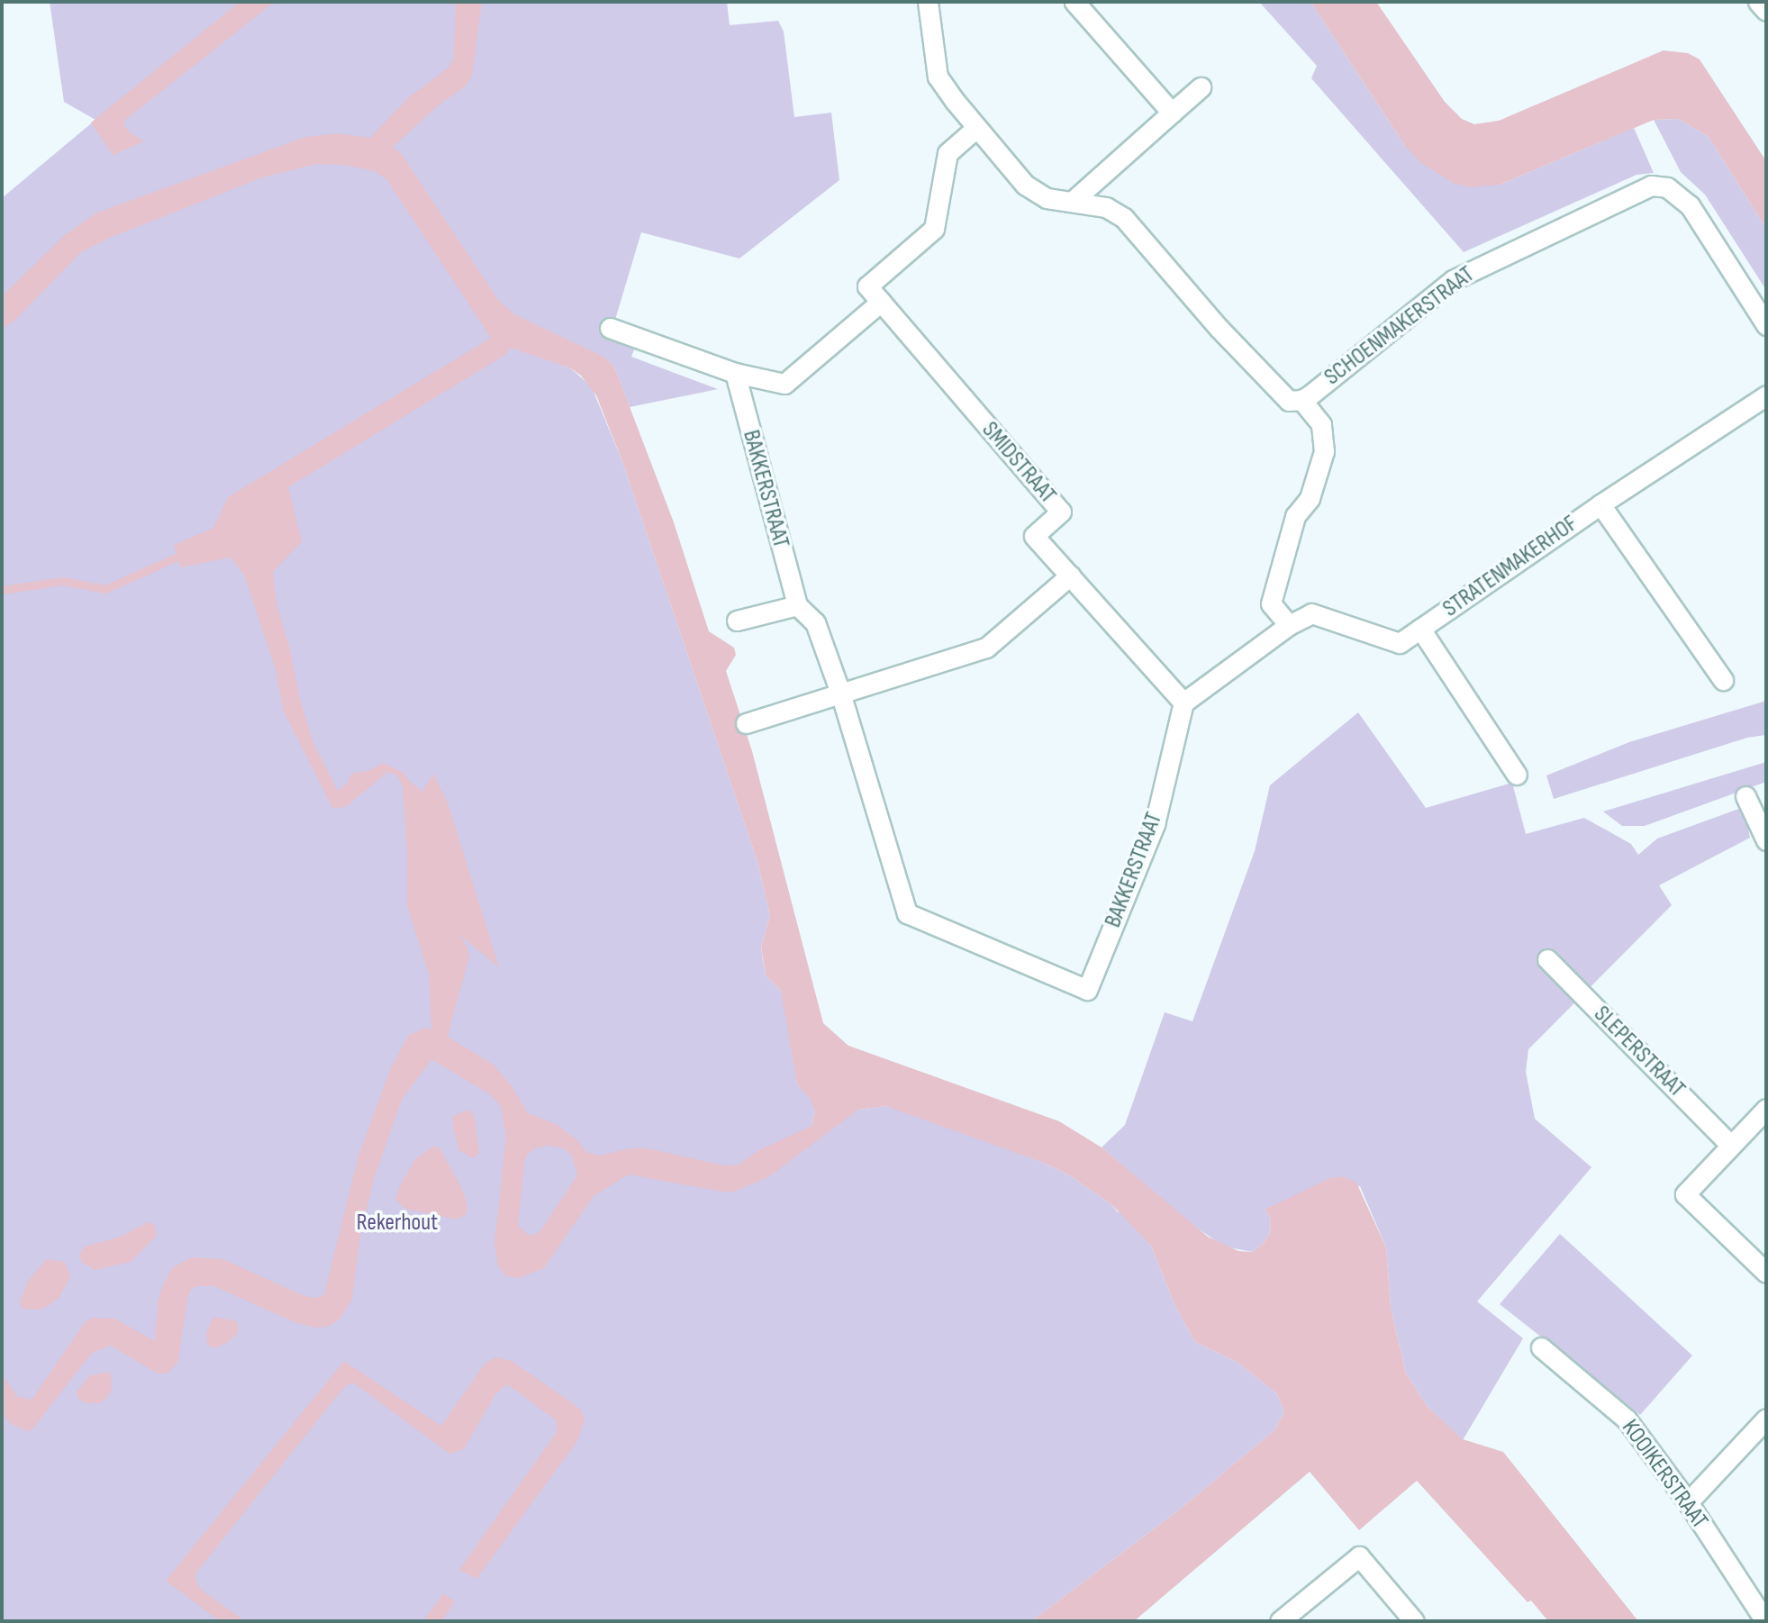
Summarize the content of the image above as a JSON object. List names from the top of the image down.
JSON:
{
  "streets": {
    "street": [
      "SCHOENMAKERSTRAAT",
      "SMIDSTRAAT",
      "BAKKERSTRAAT",
      "STRATENMAKERHOF",
      "SLEPERSTRAAT",
      "KOOIKERSTRAAT"
    ]
  },
  "crossings": [
    ["SMIDSTRAAT", "BAKKERSTRAAT"]
  ],
  "parks": ["Rekerhout"]
}
